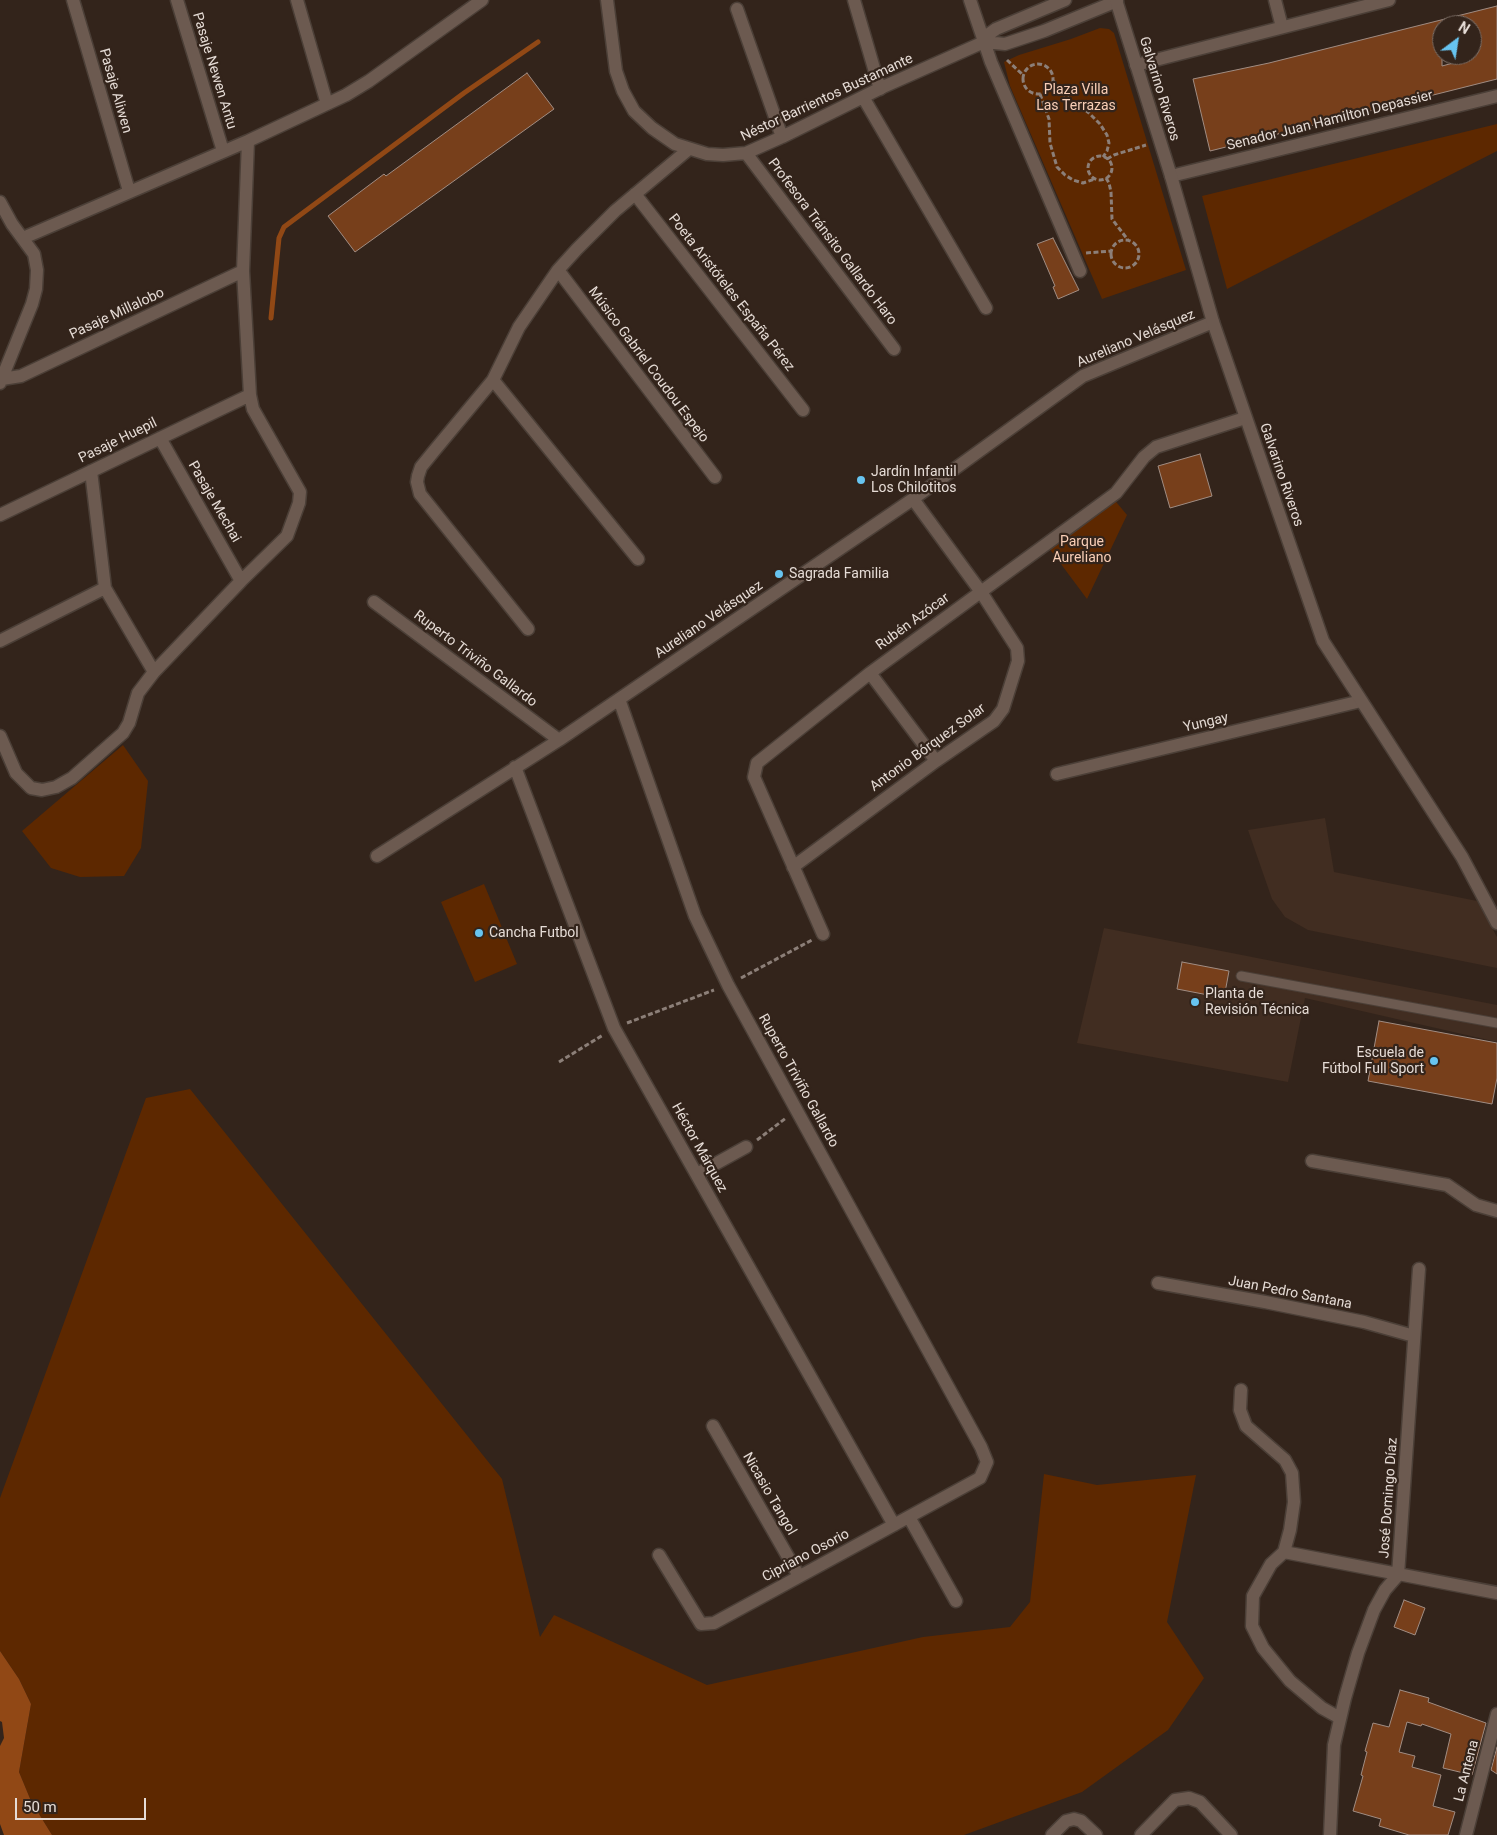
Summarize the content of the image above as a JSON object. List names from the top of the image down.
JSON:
{
  "streets": {
    "street": [
      "Pasaje Newen Antu",
      "Galvarino Riveros",
      "Pasaje Aliwen",
      "Néstor Barrientos Bustamante",
      "Senador Juan Hamilton Depassier",
      "Profesora Tránsito Gallardo Haro",
      "Poeta Aristóteles España Pérez",
      "Pasaje Millalobo",
      "Aureliano Velásquez",
      "Músico Gabriel Coudou Espejo",
      "Pasaje Huepil",
      "Pasaje Mechai",
      "Rubén Azócar",
      "Ruperto Triviño Gallardo",
      "Yungay",
      "Antonio Bórquez Solar",
      "Héctor Márquez",
      "Juan Pedro Santana",
      "Nicasio Tangol",
      "José Domingo Díaz",
      "Cipriano Osorio",
      "La Antena"
    ]
  },
  "crossings": [
    ["Galvarino Riveros", "Senador Juan Hamilton Depassier"],
    ["Galvarino Riveros", "Aureliano Velásquez"],
    ["Galvarino Riveros", "Rubén Azócar"],
    ["Galvarino Riveros", "Yungay"],
    ["Néstor Barrientos Bustamante", "Profesora Tránsito Gallardo Haro"],
    ["Aureliano Velásquez", "Ruperto Triviño Gallardo"],
    ["Aureliano Velásquez", "Antonio Bórquez Solar"],
    ["Aureliano Velásquez", "Héctor Márquez"],
    ["Pasaje Huepil", "Pasaje Mechai"],
    ["Rubén Azócar", "Antonio Bórquez Solar"],
    ["Ruperto Triviño Gallardo", "Cipriano Osorio"],
    ["Héctor Márquez", "Cipriano Osorio"],
    ["Juan Pedro Santana", "José Domingo Díaz"],
    ["Nicasio Tangol", "Cipriano Osorio"]
  ],
  "parks": ["Plaza Villa Las Terrazas", "Parque Aureliano"],
  "places": [
    "Jardín Infantil Los Chilotitos",
    "Sagrada Familia",
    "Cancha Futbol",
    "Planta de Revisión Técnica",
    "Escuela de Fútbol Full Sport"
  ],
  "scale_bar": "50 m",
  "north": "top right"
}
